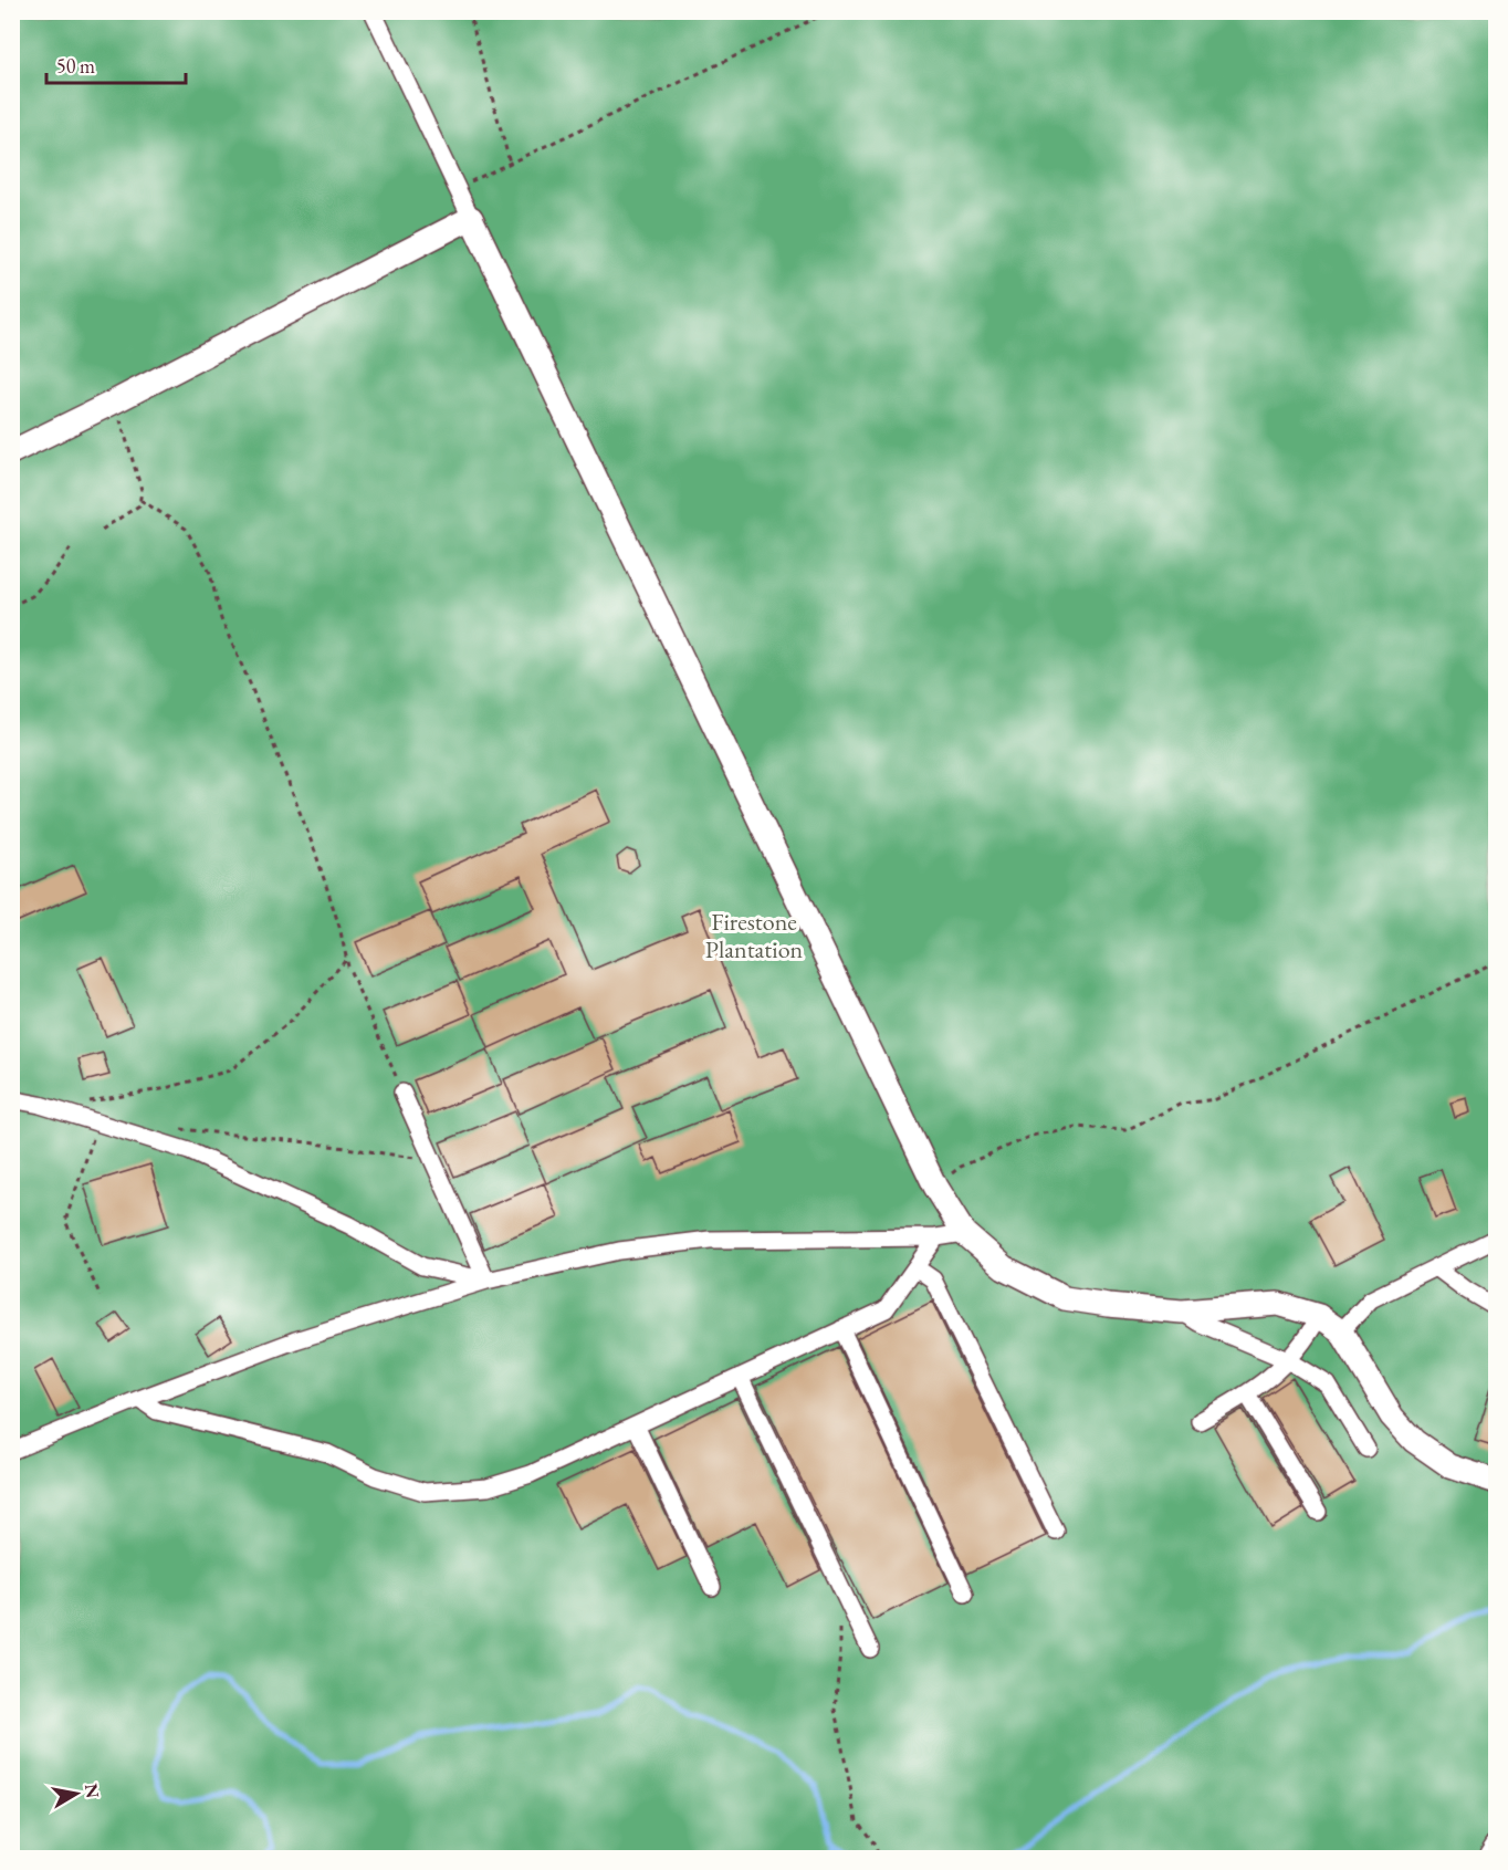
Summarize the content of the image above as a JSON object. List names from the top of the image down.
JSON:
{
  "parks": ["Firestone Plantation"],
  "scale_bar": "50 m",
  "north": "right"
}
